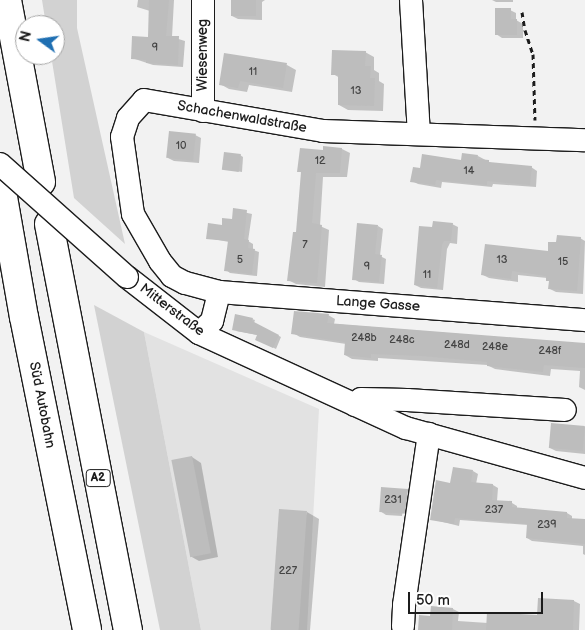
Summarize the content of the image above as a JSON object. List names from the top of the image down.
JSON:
{
  "streets": {
    "highway": ["Süd Autobahn", "A2"],
    "street": [
      "Wiesenweg",
      "Schachenwaldstraße",
      "Lange Gasse",
      "Mitterstraße"
    ]
  },
  "crossings": [
    ["Wiesenweg", "Schachenwaldstraße"],
    ["Schachenwaldstraße", "Lange Gasse"]
  ],
  "house_numbers": [
    "9",
    "11",
    "13",
    "10",
    "12",
    "14",
    "7",
    "5",
    "13",
    "15",
    "9",
    "11",
    "248b",
    "248c",
    "248d",
    "248e",
    "248f",
    "231",
    "237",
    "239",
    "227"
  ],
  "scale_bar": "50 m",
  "north": "left"
}
